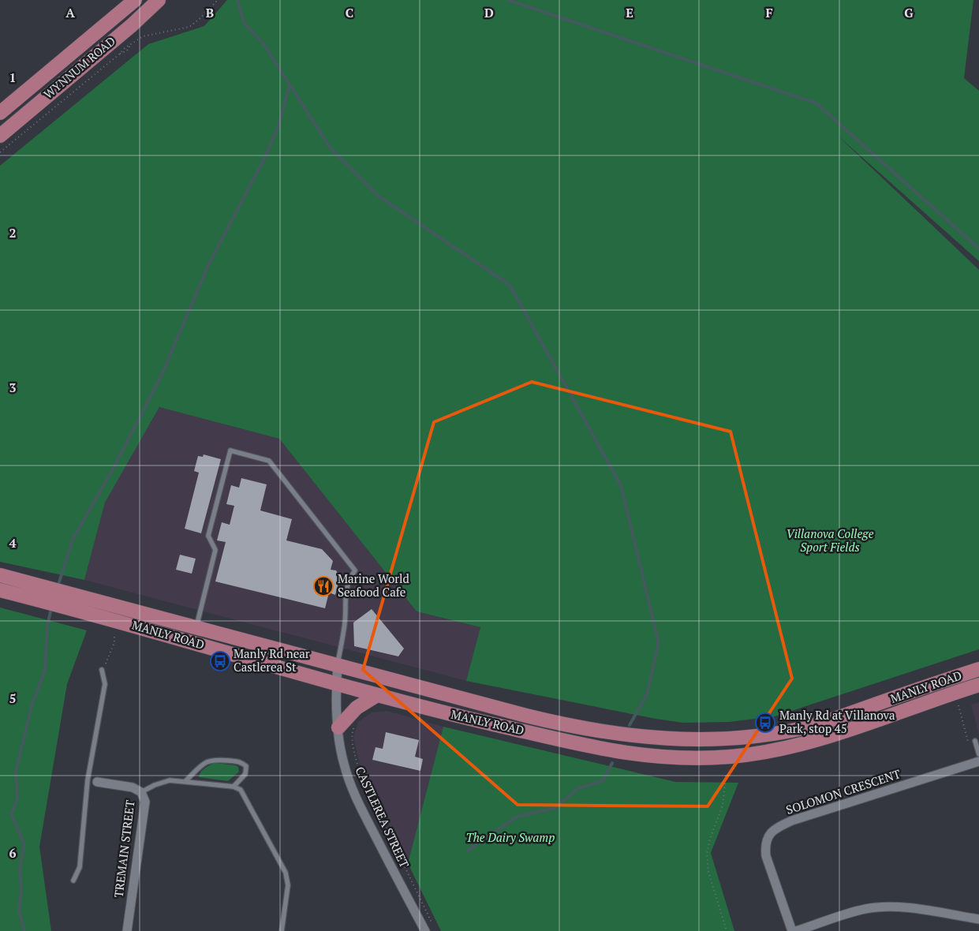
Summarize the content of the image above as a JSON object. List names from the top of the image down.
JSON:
{
  "streets": {
    "main road": ["WYNNUM ROAD", "MANLY ROAD"],
    "street": ["SOLOMON CRESCENT", "CASTLEREA STREET", "TREMAIN STREET"]
  },
  "crossings": [
    ["MANLY ROAD", "CASTLEREA STREET"]
  ],
  "parks": ["Villanova College Sport Fields", "The Dairy Swamp"],
  "places": {
    "restaurant": ["Marine World Seafood Cafe"],
    "bus stop": ["Manly Rd near Castlerea St", "Manly Rd at Villanova Park, stop 45"]
  },
  "grid": {
    "columns": [
      "A",
      "B",
      "C",
      "D",
      "E",
      "F",
      "G"
    ],
    "rows": [
      "1",
      "2",
      "3",
      "4",
      "5",
      "6"
    ]
  }
}
